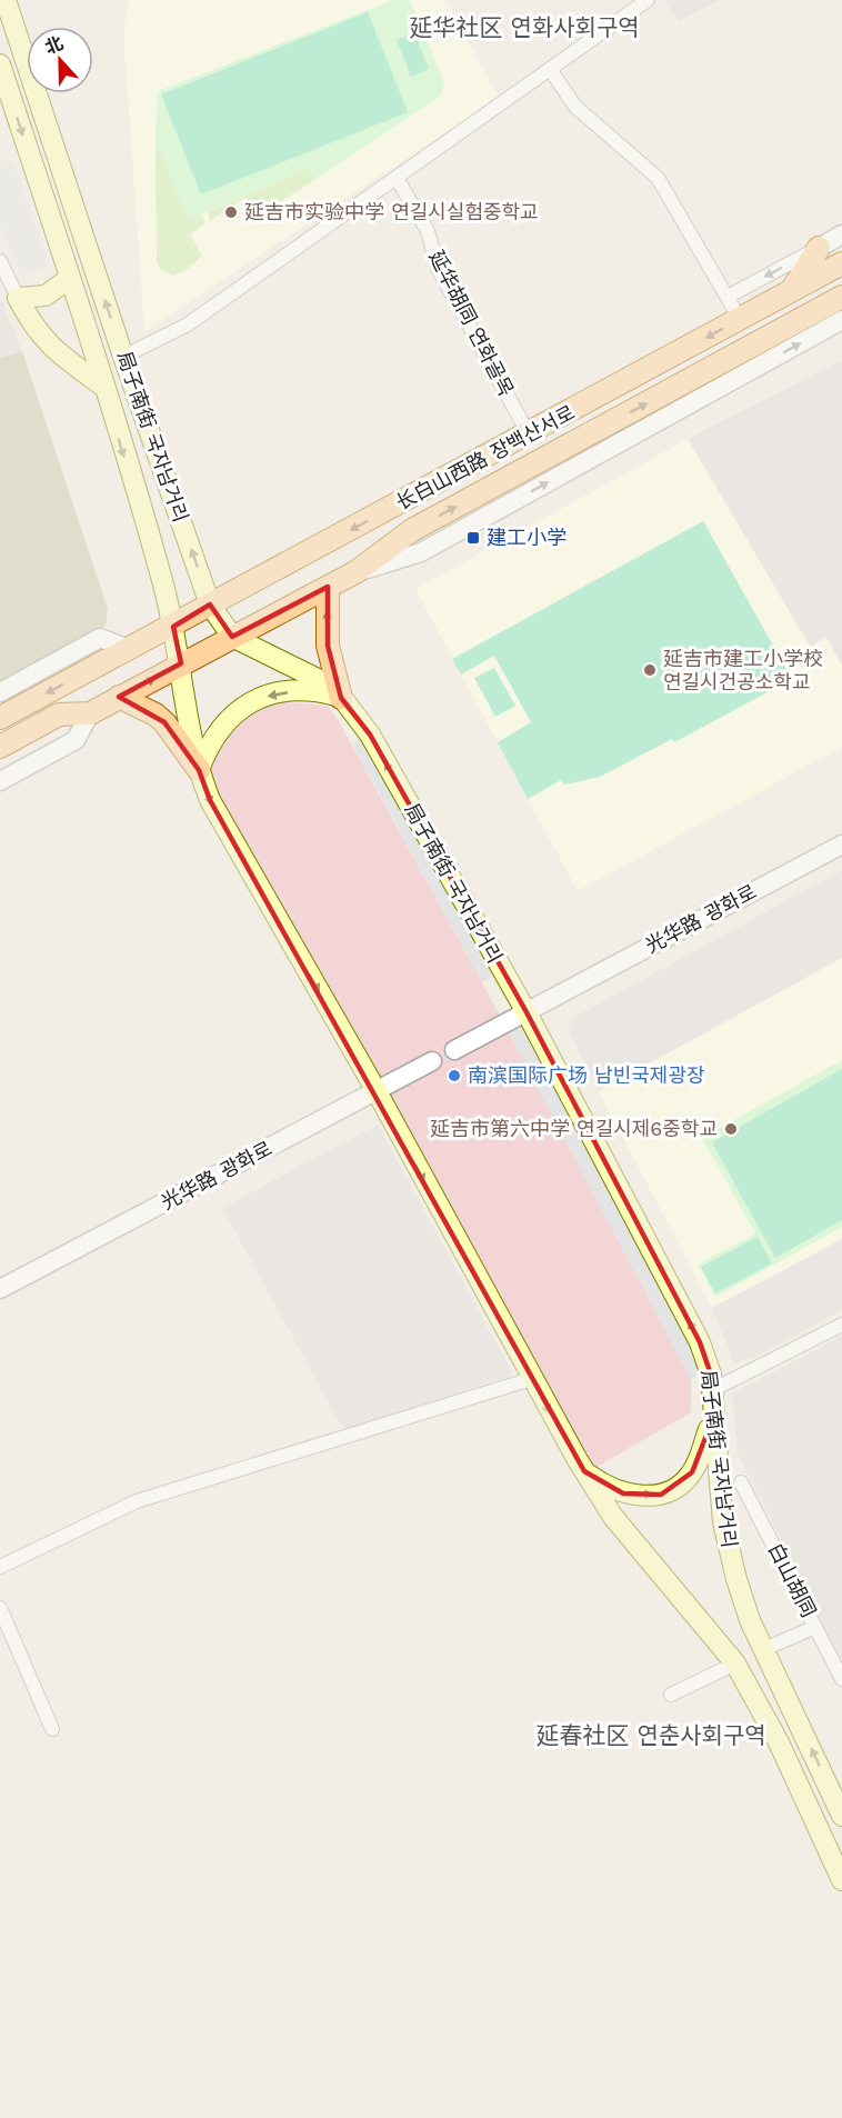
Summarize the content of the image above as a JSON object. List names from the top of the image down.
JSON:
{
  "streets": {
    "main road": ["局子南街 국자남거리", "长白山西路 장백산서로"],
    "street": ["延华胡同 연화골목", "光华路 광화로", "白山胡同"]
  },
  "crossings": [
    ["延华胡同 연화골목", "长白山西路 장백산서로"],
    ["局子南街 국자남거리", "长白山西路 장백산서로"],
    ["局子南街 국자남거리", "光华路 광화로"]
  ],
  "districts": ["延华社区 연화사회구역", "延春社区 연춘사회구역"],
  "places": {
    "other": [
      "延吉市实验中学 연길시실험중학교",
      "延吉市建工小学校 연길시건공소학교",
      "南滨国际广场 남빈국제광장",
      "延吉市第六中学 연길시제6중학교"
    ],
    "transit": ["建工小学"]
  },
  "north": "top"
}
